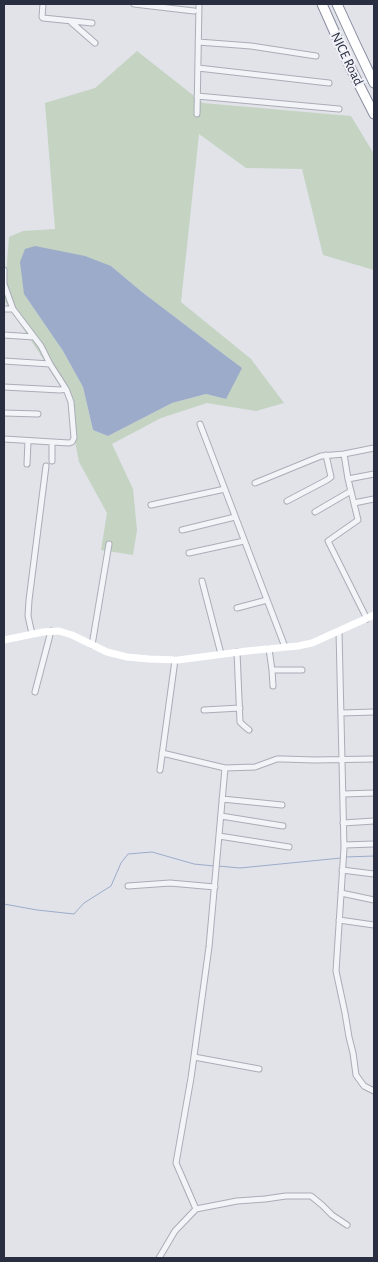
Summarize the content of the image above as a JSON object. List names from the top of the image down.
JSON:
{
  "streets": {
    "highway": ["NICE Road"]
  }
}
